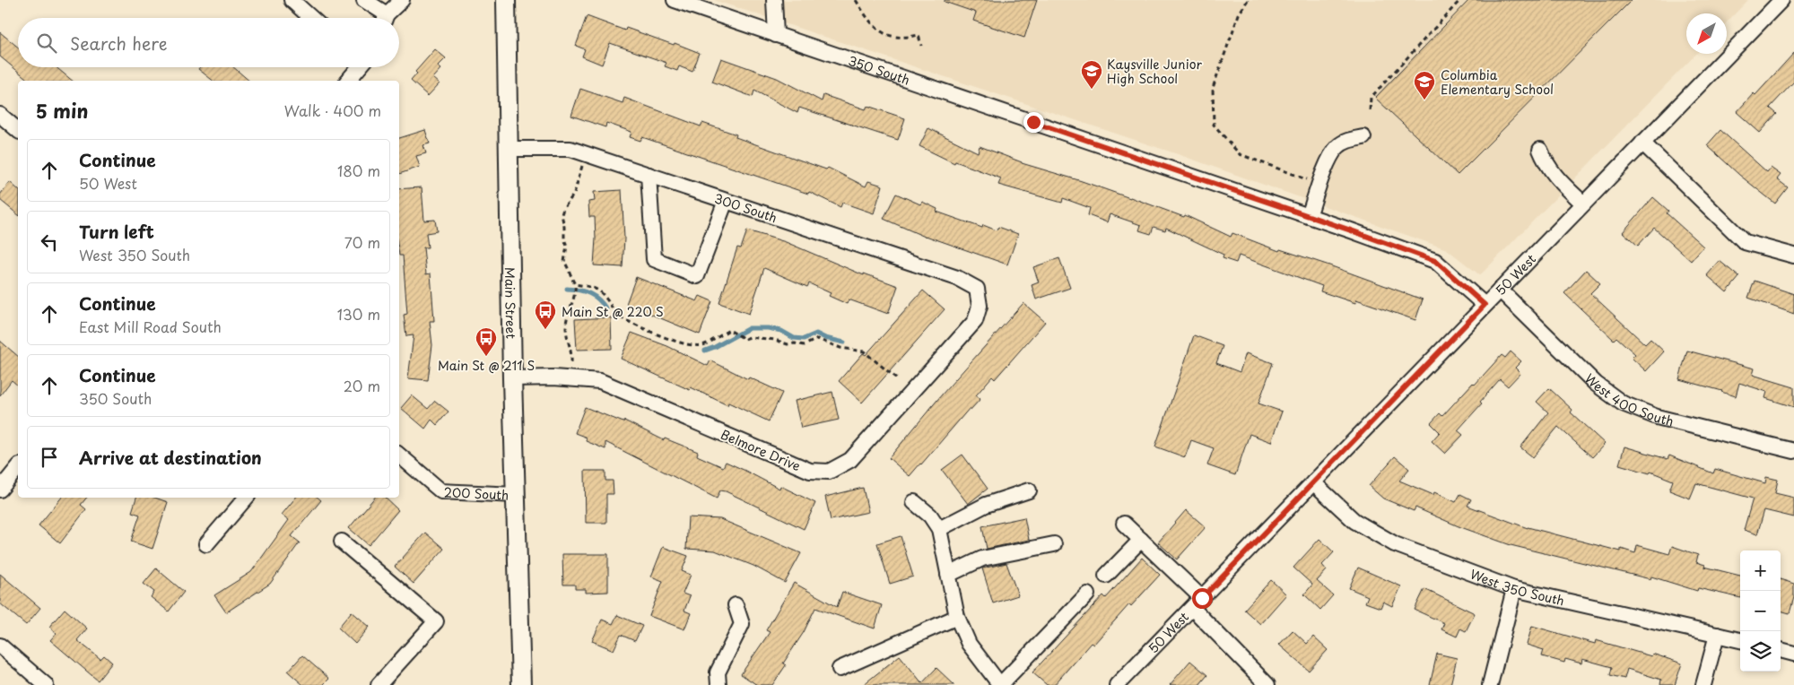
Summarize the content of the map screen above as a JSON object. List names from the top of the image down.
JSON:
{
  "streets": {
    "main road": ["Main Street"],
    "street": [
      "350 South",
      "300 South",
      "50 West",
      "West 400 South",
      "Belmore Drive",
      "200 South",
      "West 350 South"
    ]
  },
  "crossings": [
    ["350 South", "50 West"],
    ["300 South", "Main Street"],
    ["300 South", "Belmore Drive"],
    ["50 West", "West 400 South"],
    ["50 West", "West 350 South"],
    ["Main Street", "Belmore Drive"],
    ["Main Street", "200 South"]
  ],
  "places": {
    "school or university": ["Kaysville Junior High School", "Columbia Elementary School"],
    "bus stop": ["Main St @ 220 S", "Main St @ 211 S"]
  },
  "north": "bottom left",
  "page": {
    "search": "Search here",
    "heading": ["5 min", "Walk · 400 m"],
    "list": [
      ["Continue", "50 West", "180 m"],
      ["Turn left", "West 350 South", "70 m"],
      ["Continue", "East Mill Road South", "130 m"],
      ["Continue", "350 South", "20 m"],
      "Arrive at destination"
    ],
    "map_buttons": ["+", "−"]
  }
}
